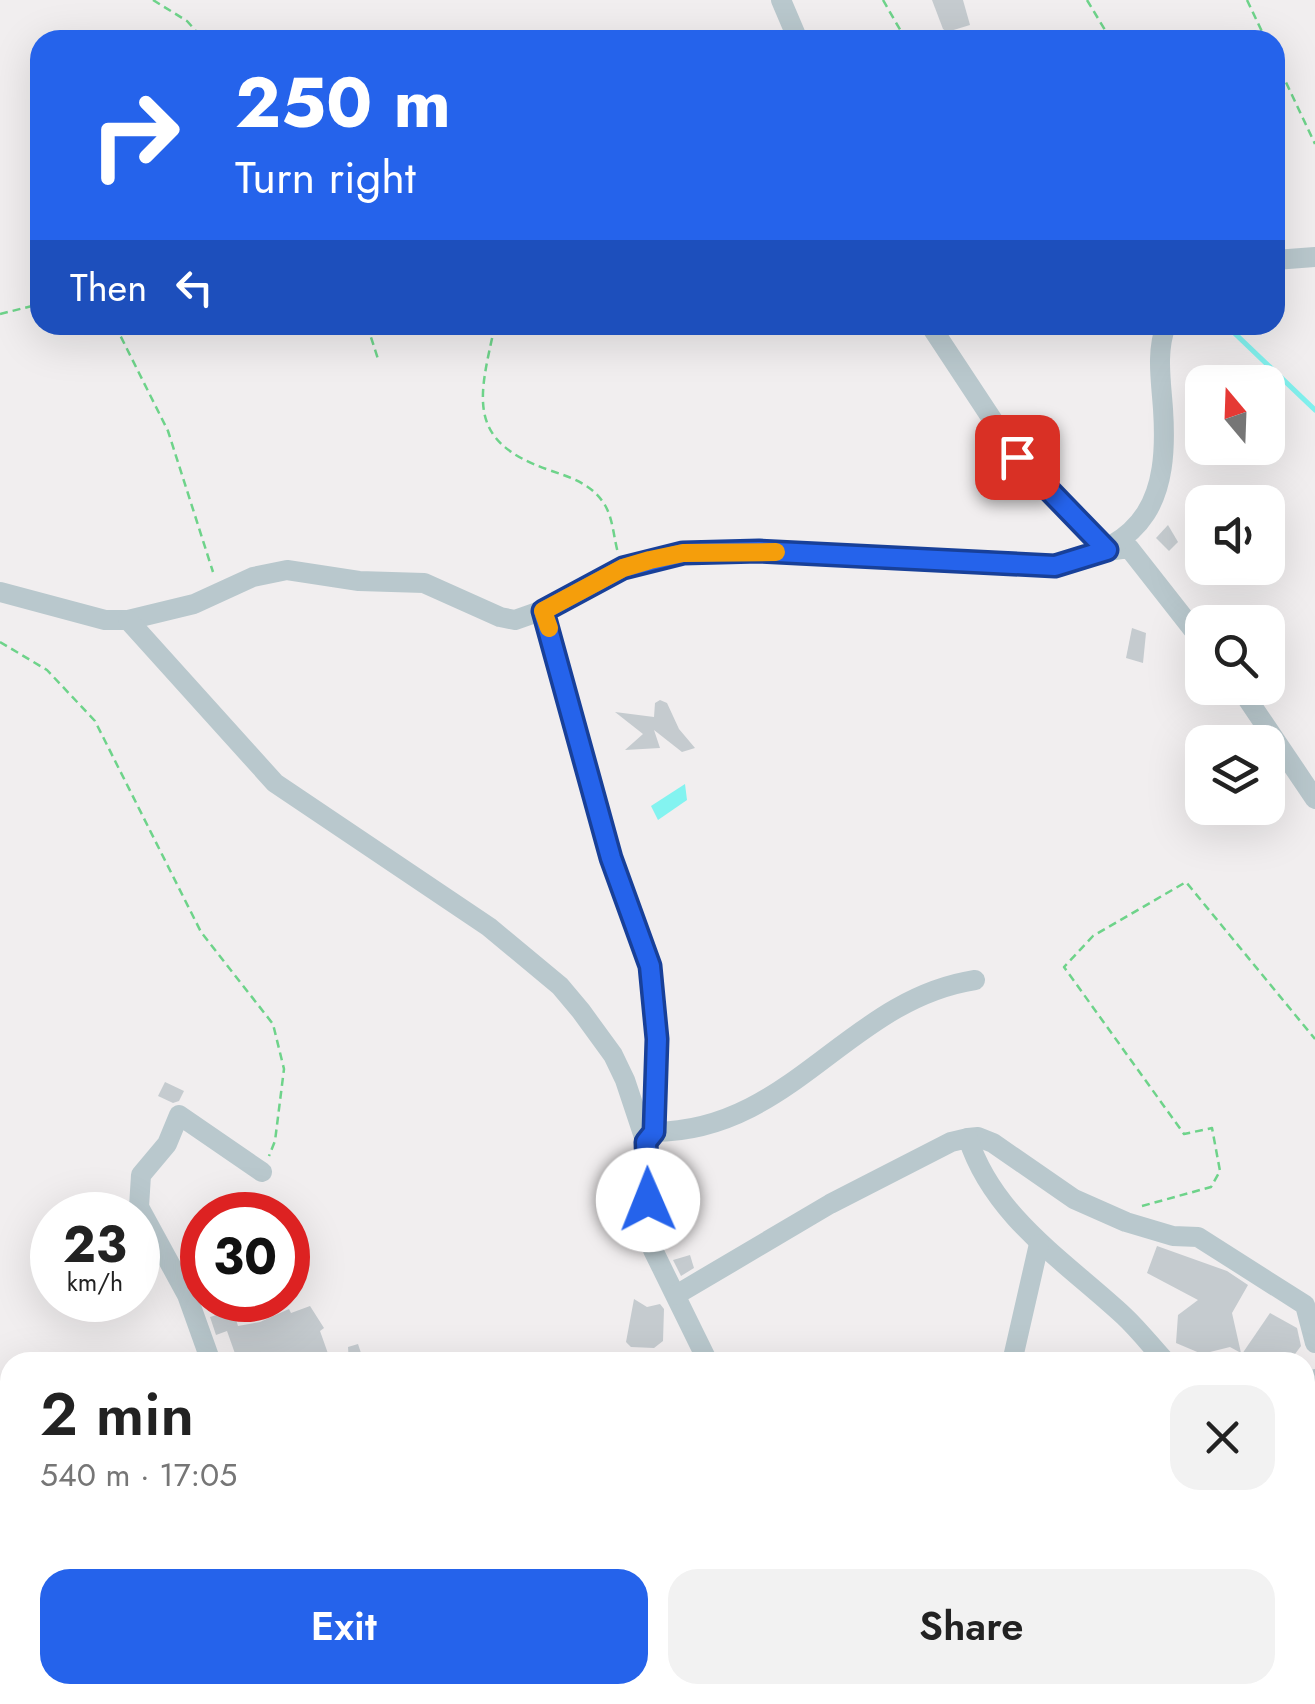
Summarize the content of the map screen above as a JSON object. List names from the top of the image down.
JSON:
{
  "north": "top",
  "page": {
    "turn": ["250 m", "Turn right"],
    "then": "Then",
    "speed": "23 km/h",
    "limit": "30",
    "heading": ["2 min", "540 m · 17:05"],
    "buttons": ["Exit", "Share"]
  }
}
